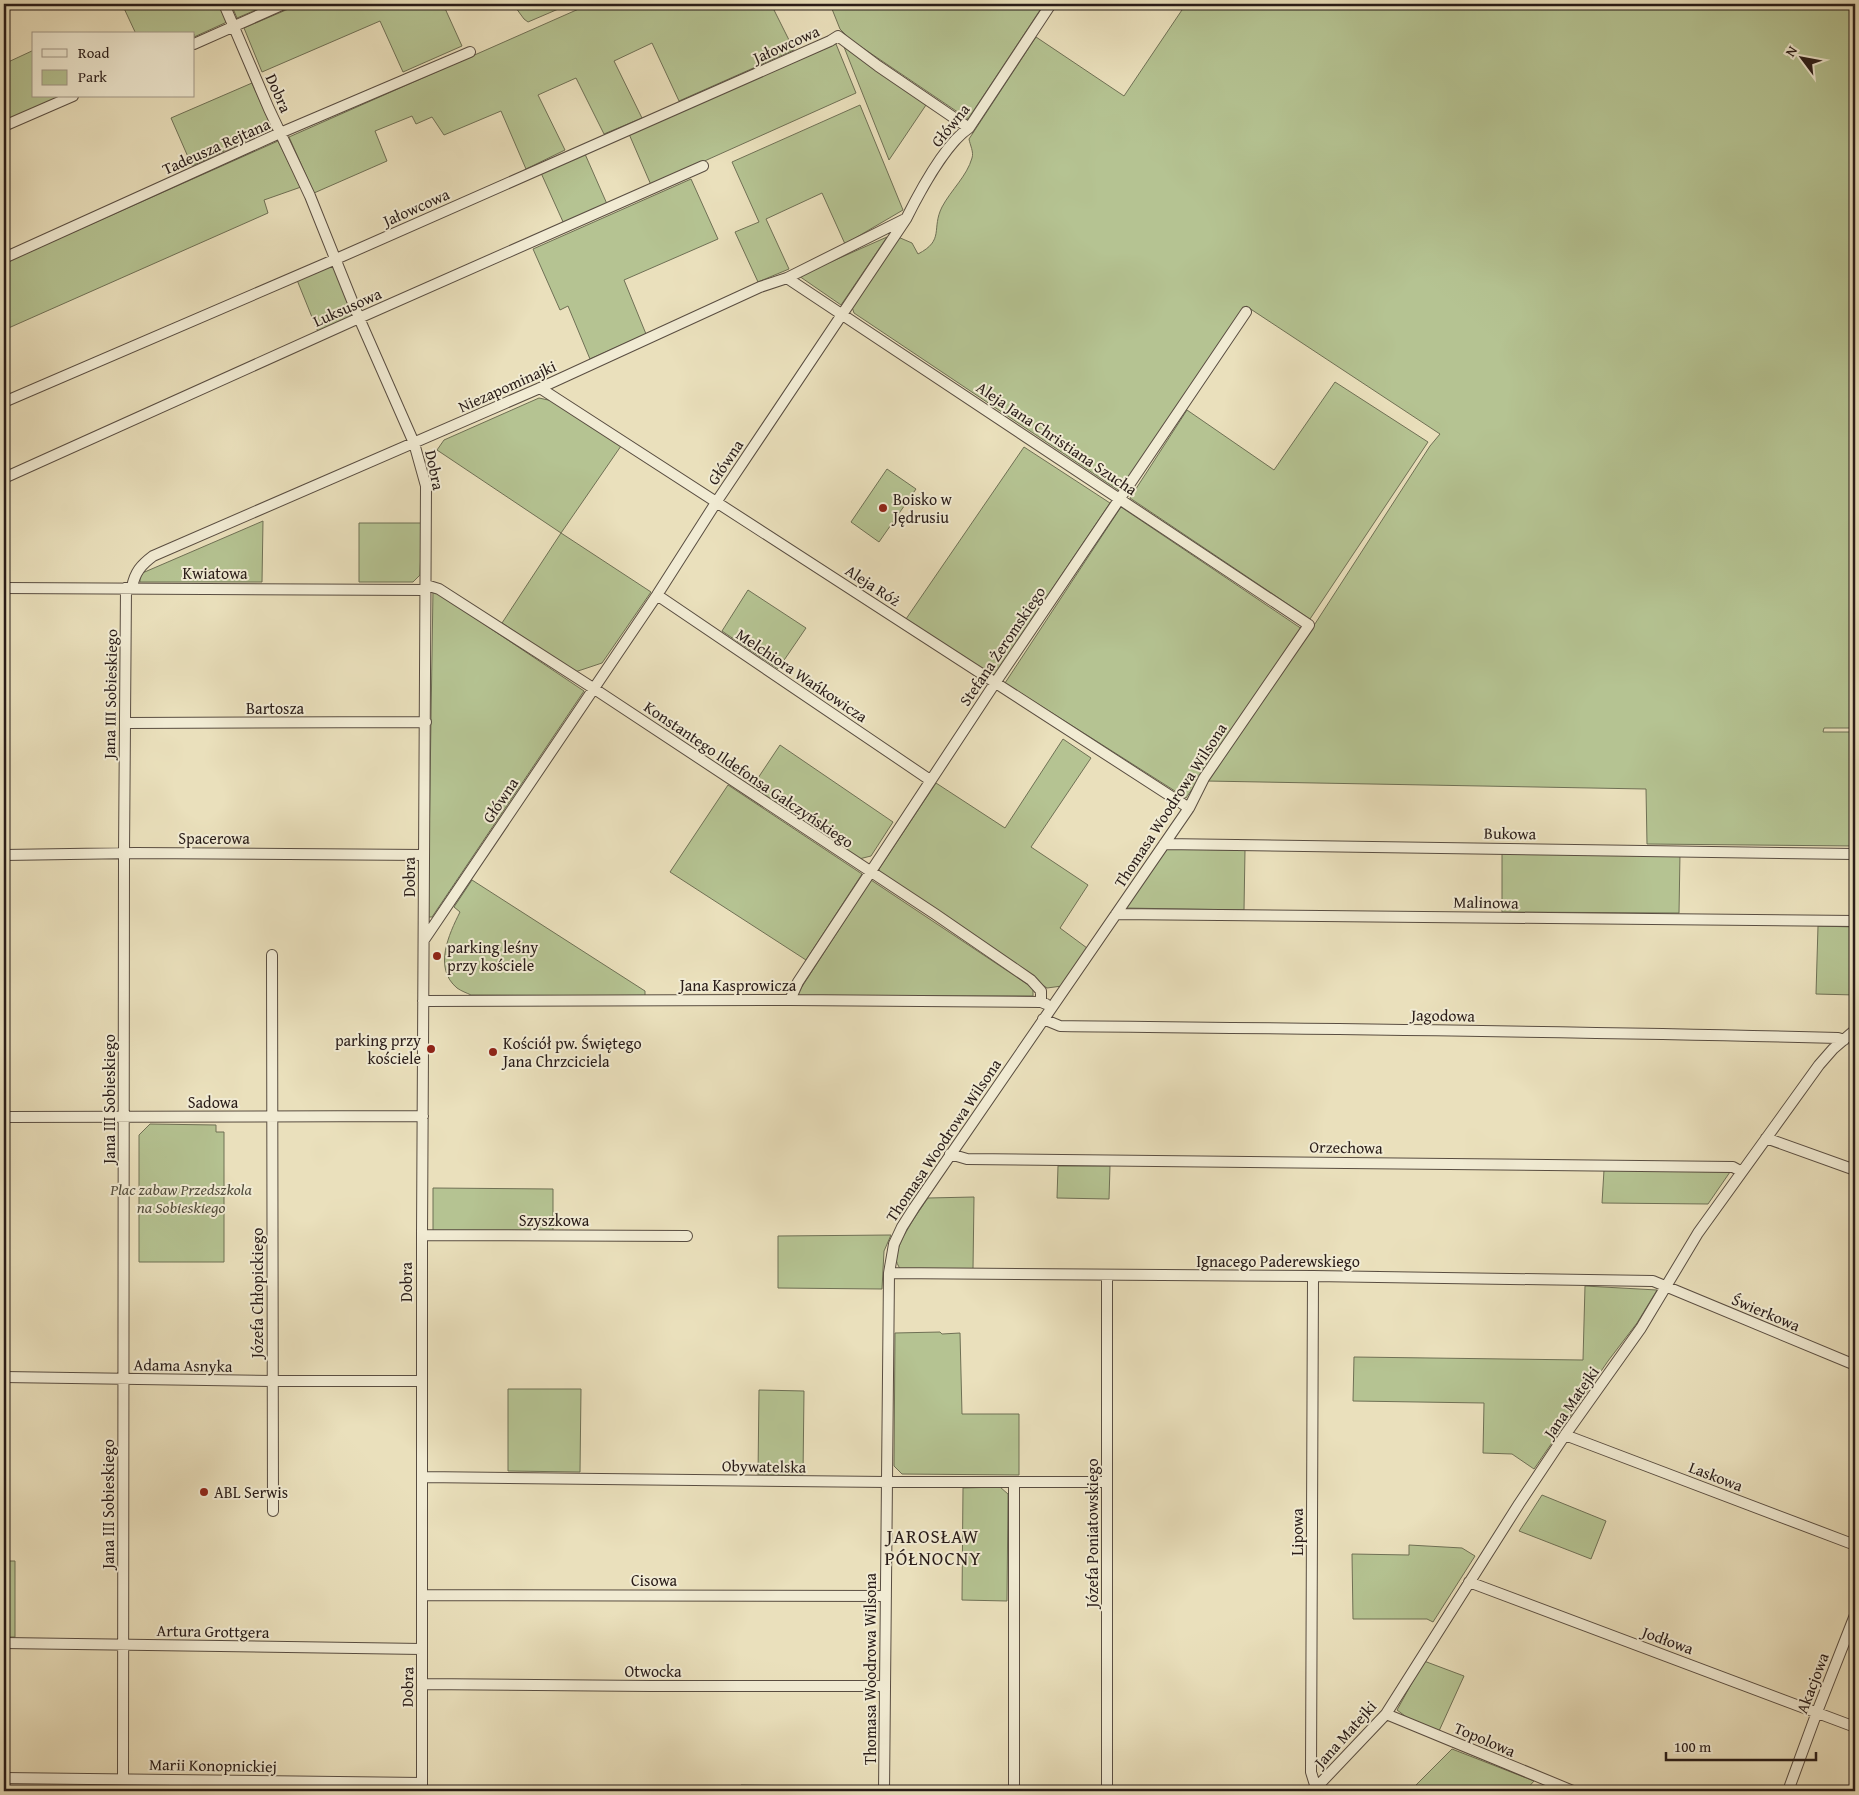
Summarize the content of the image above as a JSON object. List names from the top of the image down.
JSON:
{
  "streets": {
    "street": [
      "Jałowcowa",
      "Dobra",
      "Główna",
      "Tadeusza Rejtana",
      "Luksusowa",
      "Niezapominajki",
      "Aleja Jana Christiana Szucha",
      "Kwiatowa",
      "Aleja Róż",
      "Stefana Żeromskiego",
      "Melchiora Wańkowicza",
      "Jana III Sobieskiego",
      "Bartosza",
      "Konstantego Ildefonsa Gałczyńskiego",
      "Thomasa Woodrowa Wilsona",
      "Bukowa",
      "Spacerowa",
      "Malinowa",
      "Jana Kasprowicza",
      "Jagodowa",
      "Sadowa",
      "Orzechowa",
      "Szyszkowa",
      "Ignacego Paderewskiego",
      "Józefa Chłopickiego",
      "Świerkowa",
      "Adama Asnyka",
      "Jana Matejki",
      "Obywatelska",
      "Laskowa",
      "Lipowa",
      "Józefa Poniatowskiego",
      "Cisowa",
      "Artura Grottgera",
      "Jodłowa",
      "Otwocka",
      "Akacjowa",
      "Topolowa",
      "Marii Konopnickiej"
    ]
  },
  "crossings": [
    ["Jałowcowa", "Dobra"],
    ["Jałowcowa", "Główna"],
    ["Dobra", "Główna"],
    ["Dobra", "Tadeusza Rejtana"],
    ["Dobra", "Luksusowa"],
    ["Dobra", "Niezapominajki"],
    ["Dobra", "Kwiatowa"],
    ["Dobra", "Bartosza"],
    ["Dobra", "Konstantego Ildefonsa Gałczyńskiego"],
    ["Dobra", "Spacerowa"],
    ["Dobra", "Jana Kasprowicza"],
    ["Dobra", "Sadowa"],
    ["Dobra", "Szyszkowa"],
    ["Dobra", "Adama Asnyka"],
    ["Dobra", "Obywatelska"],
    ["Dobra", "Cisowa"],
    ["Dobra", "Artura Grottgera"],
    ["Dobra", "Otwocka"],
    ["Dobra", "Marii Konopnickiej"],
    ["Główna", "Niezapominajki"],
    ["Główna", "Aleja Jana Christiana Szucha"],
    ["Główna", "Aleja Róż"],
    ["Główna", "Melchiora Wańkowicza"],
    ["Główna", "Konstantego Ildefonsa Gałczyńskiego"],
    ["Niezapominajki", "Aleja Jana Christiana Szucha"],
    ["Niezapominajki", "Kwiatowa"],
    ["Niezapominajki", "Aleja Róż"],
    ["Niezapominajki", "Jana III Sobieskiego"],
    ["Aleja Jana Christiana Szucha", "Stefana Żeromskiego"],
    ["Aleja Jana Christiana Szucha", "Thomasa Woodrowa Wilsona"],
    ["Kwiatowa", "Jana III Sobieskiego"],
    ["Kwiatowa", "Konstantego Ildefonsa Gałczyńskiego"],
    ["Aleja Róż", "Stefana Żeromskiego"],
    ["Aleja Róż", "Thomasa Woodrowa Wilsona"],
    ["Stefana Żeromskiego", "Melchiora Wańkowicza"],
    ["Stefana Żeromskiego", "Konstantego Ildefonsa Gałczyńskiego"],
    ["Stefana Żeromskiego", "Jana Kasprowicza"],
    ["Jana III Sobieskiego", "Bartosza"],
    ["Jana III Sobieskiego", "Spacerowa"],
    ["Jana III Sobieskiego", "Sadowa"],
    ["Jana III Sobieskiego", "Adama Asnyka"],
    ["Jana III Sobieskiego", "Artura Grottgera"],
    ["Jana III Sobieskiego", "Marii Konopnickiej"],
    ["Konstantego Ildefonsa Gałczyńskiego", "Jana Kasprowicza"],
    ["Thomasa Woodrowa Wilsona", "Bukowa"],
    ["Thomasa Woodrowa Wilsona", "Malinowa"],
    ["Thomasa Woodrowa Wilsona", "Jagodowa"],
    ["Thomasa Woodrowa Wilsona", "Orzechowa"],
    ["Thomasa Woodrowa Wilsona", "Ignacego Paderewskiego"],
    ["Thomasa Woodrowa Wilsona", "Obywatelska"],
    ["Thomasa Woodrowa Wilsona", "Cisowa"],
    ["Thomasa Woodrowa Wilsona", "Otwocka"],
    ["Jagodowa", "Jana Matejki"],
    ["Sadowa", "Józefa Chłopickiego"],
    ["Orzechowa", "Jana Matejki"],
    ["Ignacego Paderewskiego", "Świerkowa"],
    ["Ignacego Paderewskiego", "Jana Matejki"],
    ["Ignacego Paderewskiego", "Lipowa"],
    ["Ignacego Paderewskiego", "Józefa Poniatowskiego"],
    ["Józefa Chłopickiego", "Adama Asnyka"],
    ["Świerkowa", "Jana Matejki"],
    ["Jana Matejki", "Laskowa"],
    ["Jana Matejki", "Lipowa"],
    ["Jana Matejki", "Jodłowa"],
    ["Jana Matejki", "Topolowa"],
    ["Obywatelska", "Józefa Poniatowskiego"],
    ["Jodłowa", "Akacjowa"]
  ],
  "districts": ["JAROSŁAW PÓŁNOCNY"],
  "parks": ["Plac zabaw Przedszkola na Sobieskiego"],
  "places": [
    "Boisko w Jędrusiu",
    "parking leśny przy kościele",
    "parking przy kościele",
    "Kościół pw. Świętego Jana Chrzciciela",
    "ABL Serwis"
  ],
  "legend": ["Road", "Park"],
  "scale_bar": "100 m",
  "north": "top left"
}
